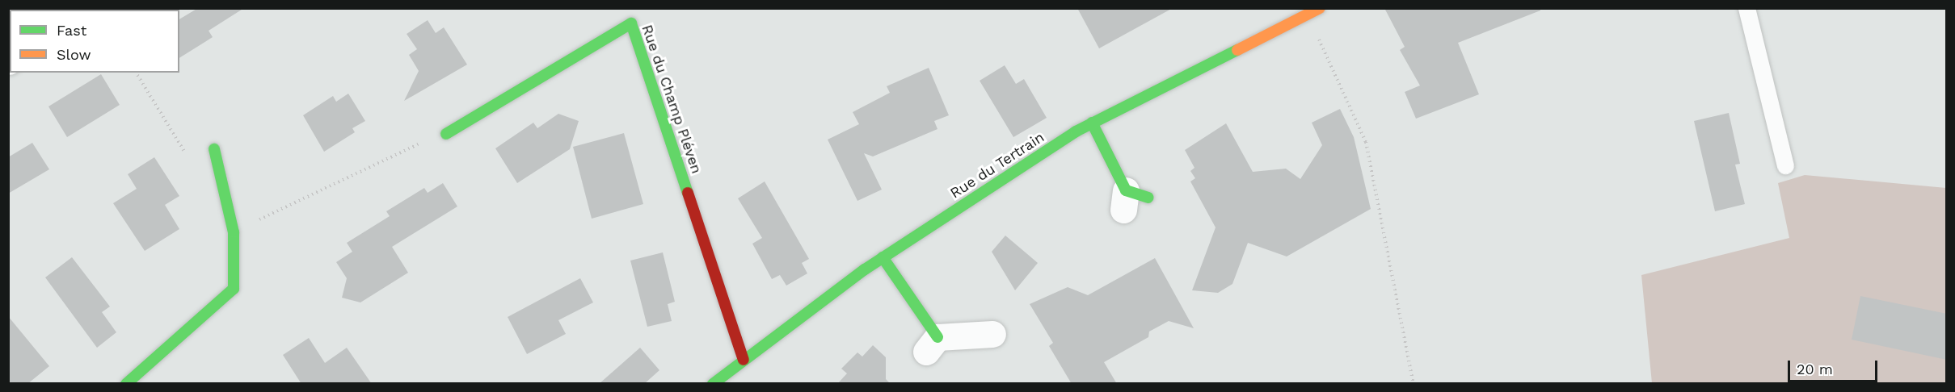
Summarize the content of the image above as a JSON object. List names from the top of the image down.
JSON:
{
  "streets": {
    "street": ["Rue du Champ Pléven", "Rue du Tertrain"]
  },
  "crossings": [
    ["Rue du Champ Pléven", "Rue du Tertrain"]
  ],
  "legend": ["Fast", "Slow"],
  "scale_bar": "20 m"
}
